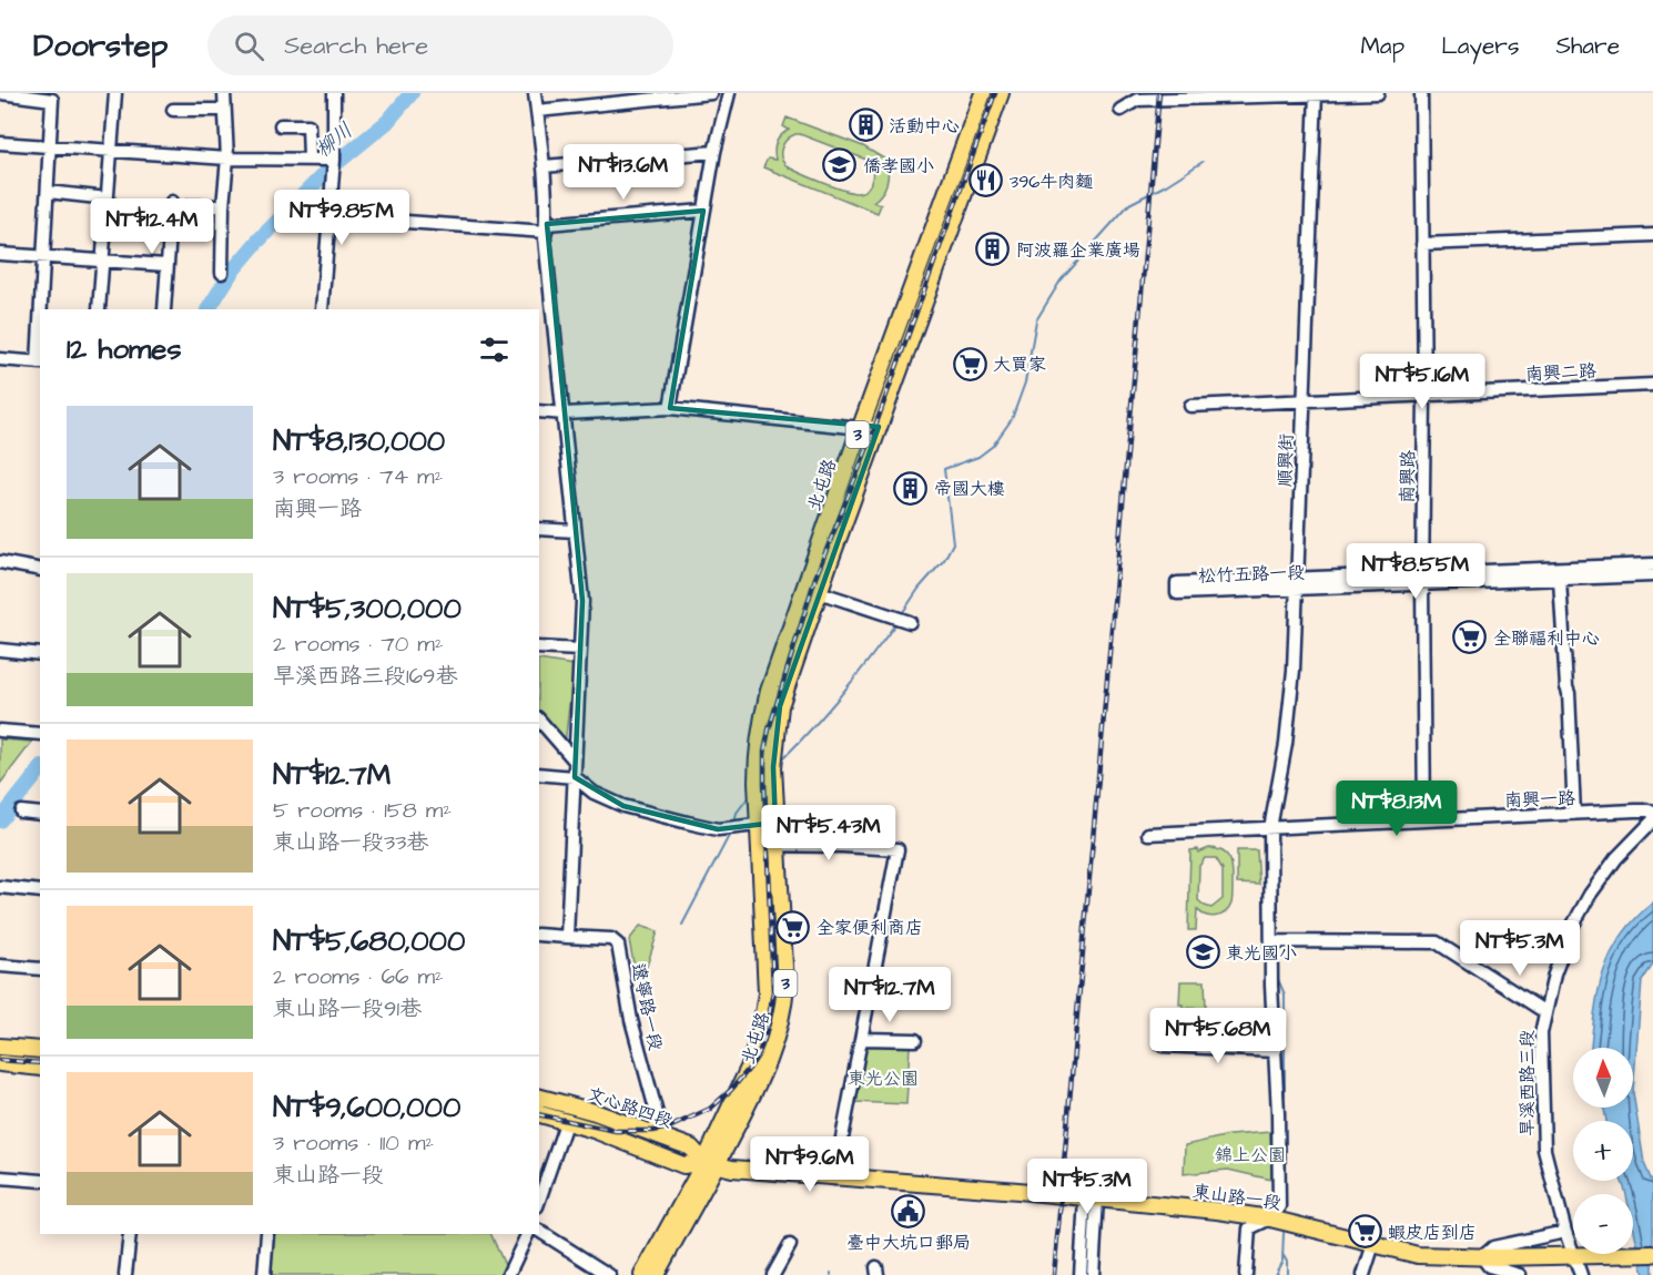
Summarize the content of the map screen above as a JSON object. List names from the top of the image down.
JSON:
{
  "streets": {
    "main road": [
      "3",
      "北屯路",
      "文心路四段",
      "東山路一段"
    ],
    "street": [
      "南興二路",
      "順興街",
      "南興路",
      "松竹五路一段",
      "南興一路",
      "遼寧路一段",
      "旱溪西路三段"
    ]
  },
  "crossings": [
    ["南興二路", "順興街"],
    ["南興二路", "南興路"],
    ["順興街", "松竹五路一段"],
    ["順興街", "南興一路"],
    ["順興街", "東山路一段"],
    ["南興路", "松竹五路一段"],
    ["南興路", "南興一路"],
    ["北屯路", "文心路四段"],
    ["北屯路", "東山路一段"],
    ["遼寧路一段", "文心路四段"],
    ["旱溪西路三段", "東山路一段"],
    ["文心路四段", "東山路一段"]
  ],
  "water": ["柳川"],
  "parks": ["東光公園", "錦上公園"],
  "places": {
    "building": ["活動中心", "阿波羅企業廣場", "帝國大樓"],
    "school or university": ["僑孝國小", "東光國小"],
    "restaurant": ["396牛肉麵"],
    "supermarket": [
      "大買家",
      "全聯福利中心",
      "全家便利商店",
      "蝦皮店到店"
    ],
    "public building": ["臺中大坑口郵局"]
  },
  "north": "top",
  "page": {
    "header": "Doorstep",
    "search": "Search here",
    "nav": ["Map", "Layers", "Share"],
    "price": [
      "NT$13.6M",
      "NT$9.85M",
      "NT$12.4M",
      "NT$5.16M",
      "NT$8.55M",
      "NT$8.13M",
      "NT$5.43M",
      "NT$5.3M",
      "NT$12.7M",
      "NT$5.68M",
      "NT$9.6M",
      "NT$5.3M"
    ],
    "heading": "12 homes",
    "list": [
      {
        "name": "NT$8,130,000",
        "note": "3 rooms · 74 m² · 南興一路"
      },
      {
        "name": "NT$5,300,000",
        "note": "2 rooms · 70 m² · 旱溪西路三段169巷"
      },
      {
        "name": "NT$12.7M",
        "note": "5 rooms · 158 m² · 東山路一段33巷"
      },
      {
        "name": "NT$5,680,000",
        "note": "2 rooms · 66 m² · 東山路一段91巷"
      },
      {
        "name": "NT$9,600,000",
        "note": "3 rooms · 110 m² · 東山路一段"
      }
    ],
    "map_buttons": ["+", "−"]
  }
}
